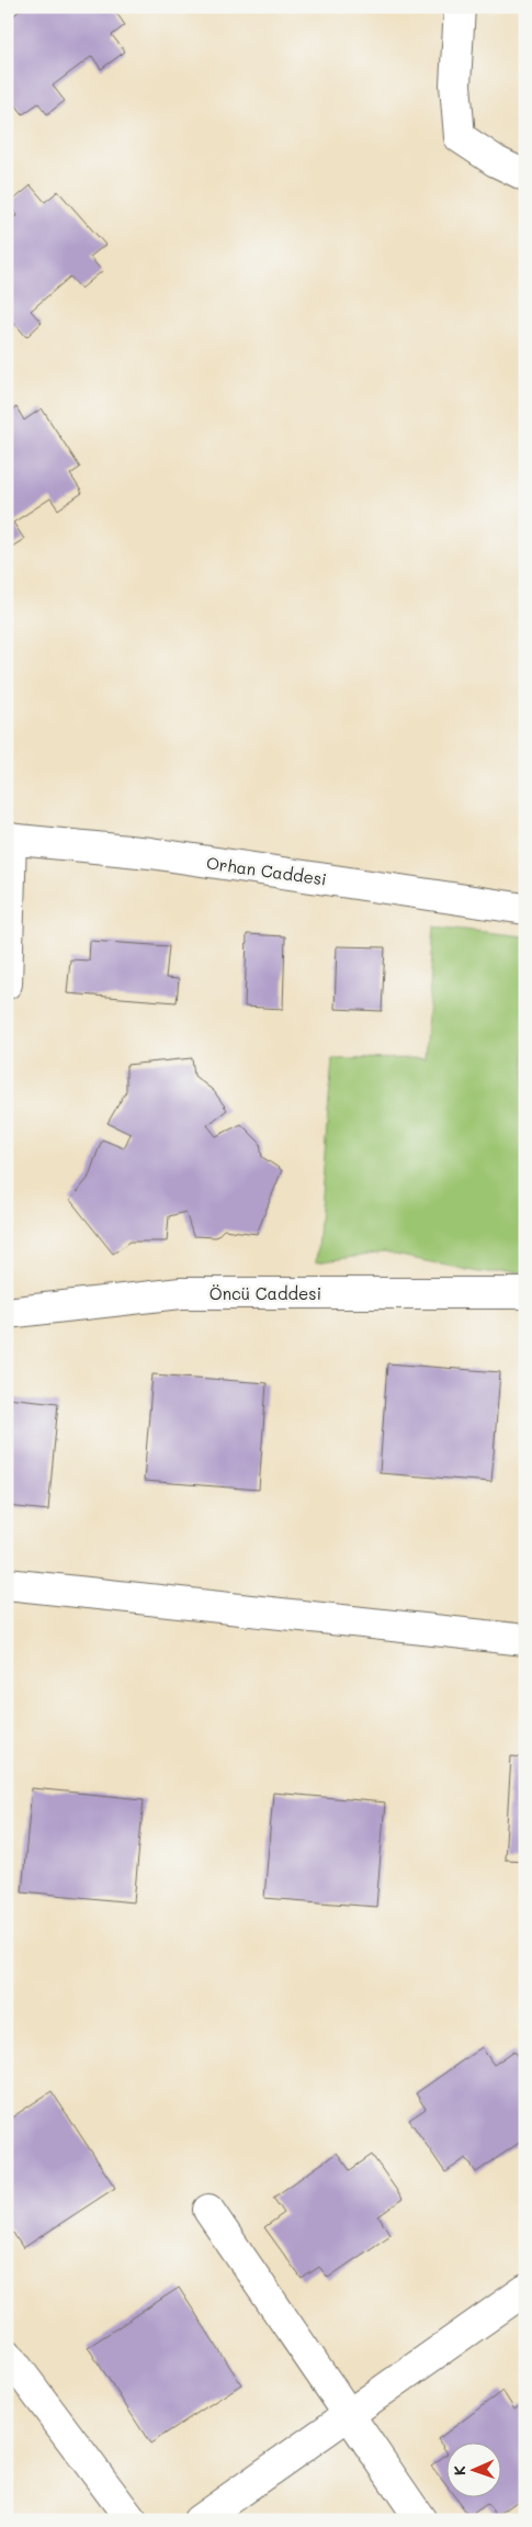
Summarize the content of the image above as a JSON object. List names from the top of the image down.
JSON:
{
  "streets": {
    "street": ["Orhan Caddesi", "Öncü Caddesi"]
  },
  "north": "left"
}
